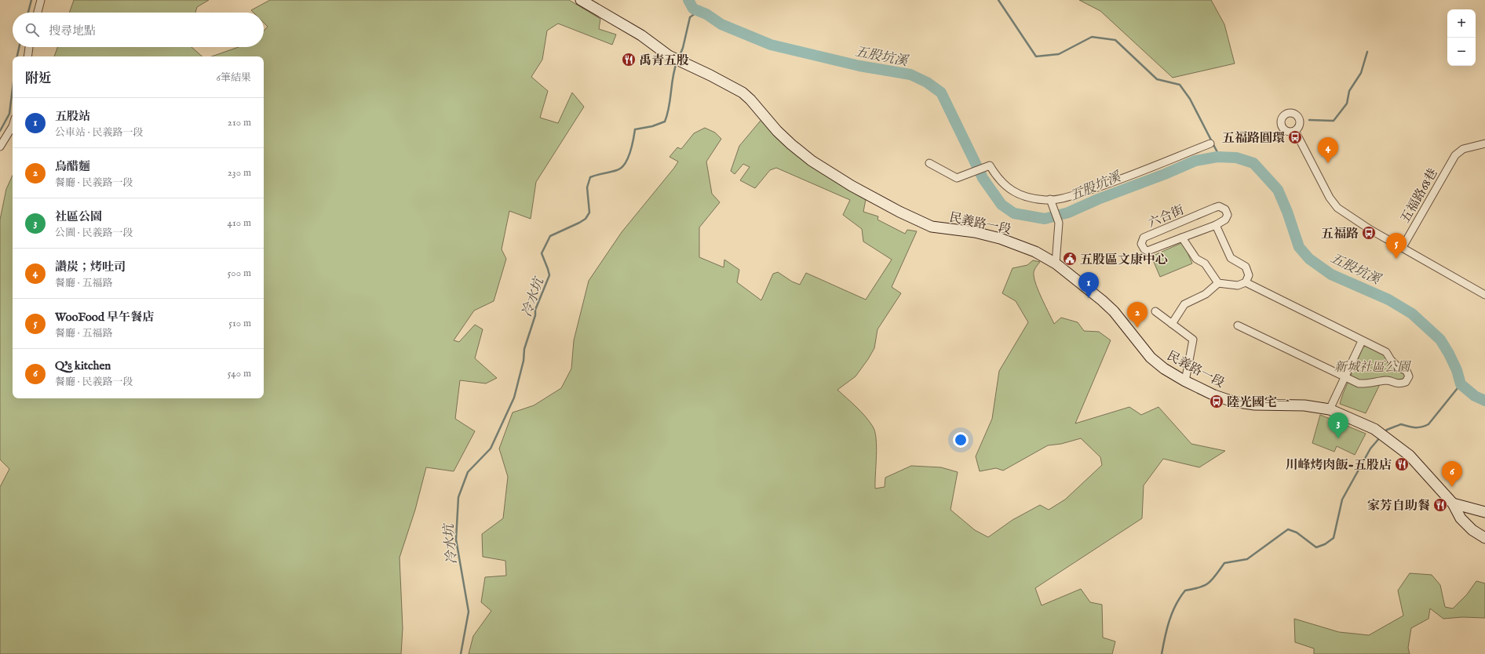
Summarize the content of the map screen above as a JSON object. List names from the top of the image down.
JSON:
{
  "streets": {
    "main road": ["民義路一段"],
    "street": ["五福路68巷", "六合街"]
  },
  "water": ["五股坑溪", "冷水坑"],
  "parks": ["新城社區公園"],
  "places": {
    "restaurant": ["禹青五股", "川峰烤肉飯-五股店", "家芳自助餐"],
    "bus stop": ["五福路圓環", "五福路", "陸光國宅一"],
    "public building": ["五股區文康中心"]
  },
  "page": {
    "map_buttons": ["+", "−"],
    "search": "搜尋地點",
    "heading": ["附近", "6筆結果"],
    "list": [
      {
        "mark": "1",
        "name": "五股站",
        "note": "公車站 · 民義路一段",
        "value": "210 m"
      },
      {
        "mark": "2",
        "name": "烏醋麵",
        "note": "餐廳 · 民義路一段",
        "value": "230 m"
      },
      {
        "mark": "3",
        "name": "社區公園",
        "note": "公園 · 民義路一段",
        "value": "410 m"
      },
      {
        "mark": "4",
        "name": "讚炭；烤吐司",
        "note": "餐廳 · 五福路",
        "value": "500 m"
      },
      {
        "mark": "5",
        "name": "WooFood 早午餐店",
        "note": "餐廳 · 五福路",
        "value": "510 m"
      },
      {
        "mark": "6",
        "name": "Q's kitchen",
        "note": "餐廳 · 民義路一段",
        "value": "540 m"
      }
    ],
    "pins": [
      "4",
      "5",
      "1",
      "2",
      "3",
      "6"
    ]
  }
}
